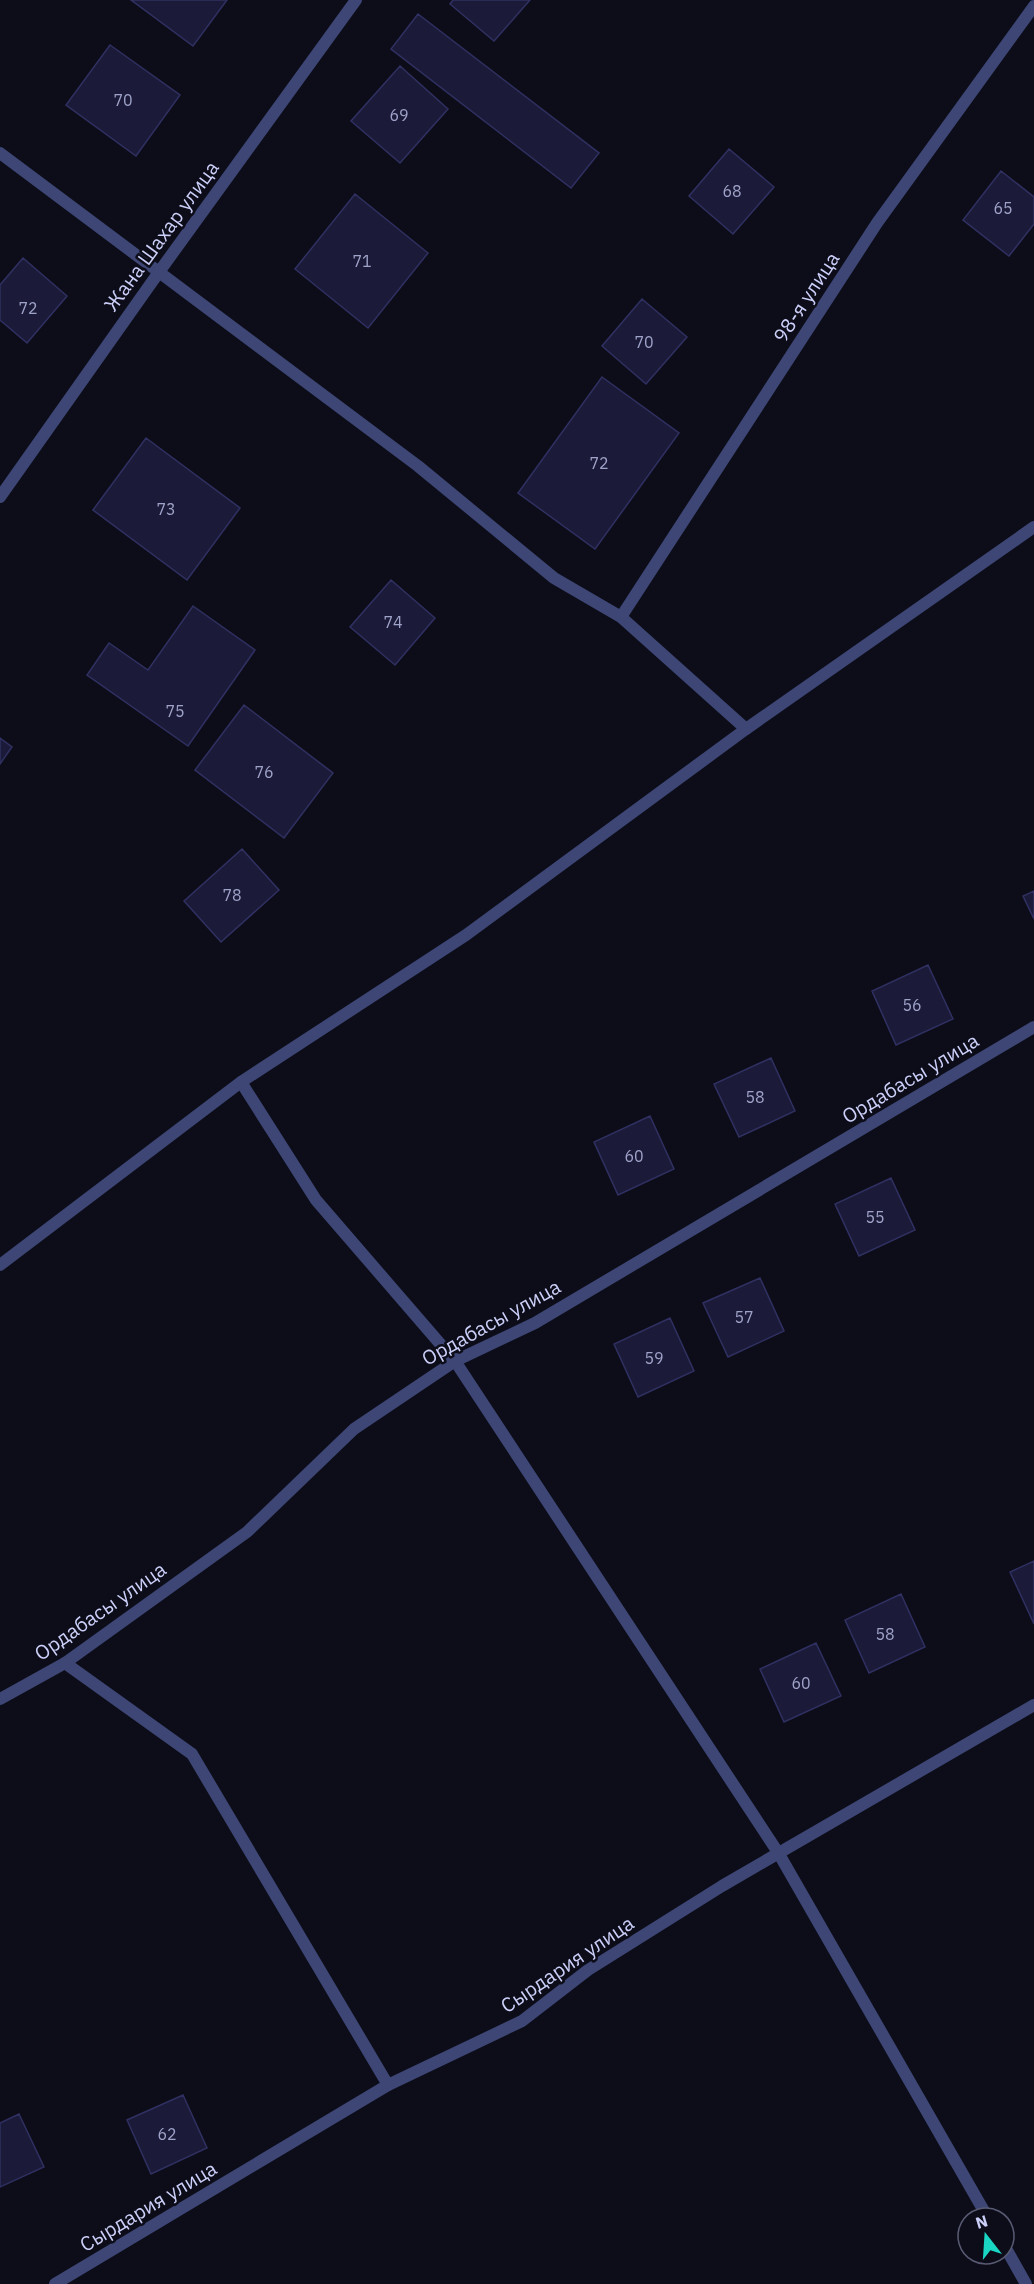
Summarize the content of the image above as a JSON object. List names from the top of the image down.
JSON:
{
  "streets": {
    "street": [
      "Жана Шахар улица",
      "98-я улица",
      "Ордабасы улица",
      "Сырдария улица"
    ]
  },
  "house_numbers": [
    "70",
    "69",
    "68",
    "65",
    "71",
    "72",
    "70",
    "72",
    "73",
    "74",
    "75",
    "76",
    "78",
    "56",
    "58",
    "60",
    "55",
    "57",
    "59",
    "58",
    "60",
    "62"
  ],
  "north": "top"
}
